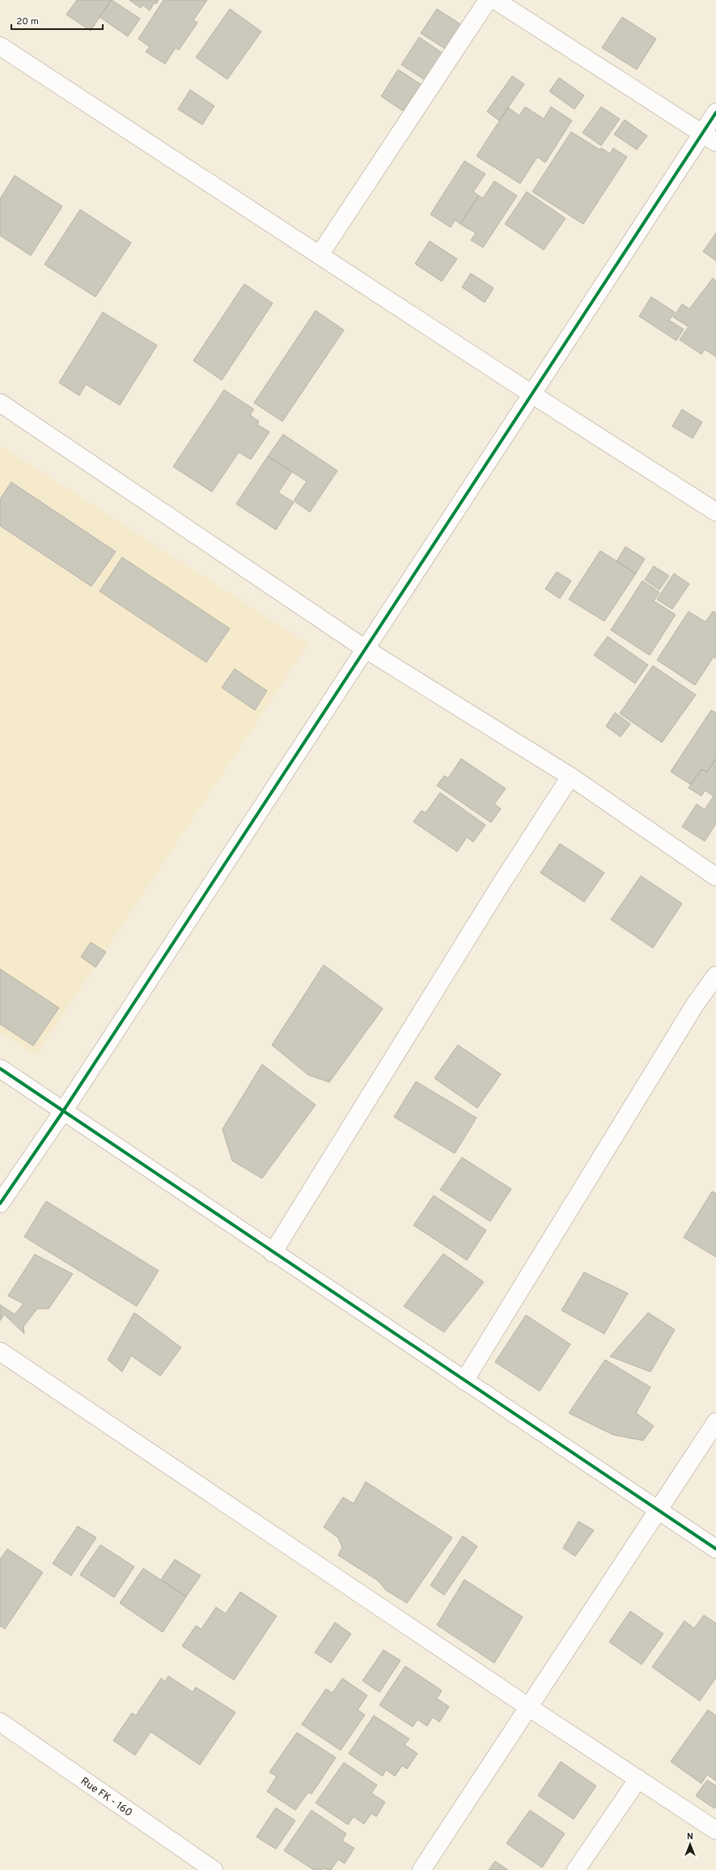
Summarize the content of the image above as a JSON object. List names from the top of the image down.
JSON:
{
  "streets": {
    "street": ["Rue FK - 160"]
  },
  "scale_bar": "20 m",
  "north": "top"
}
